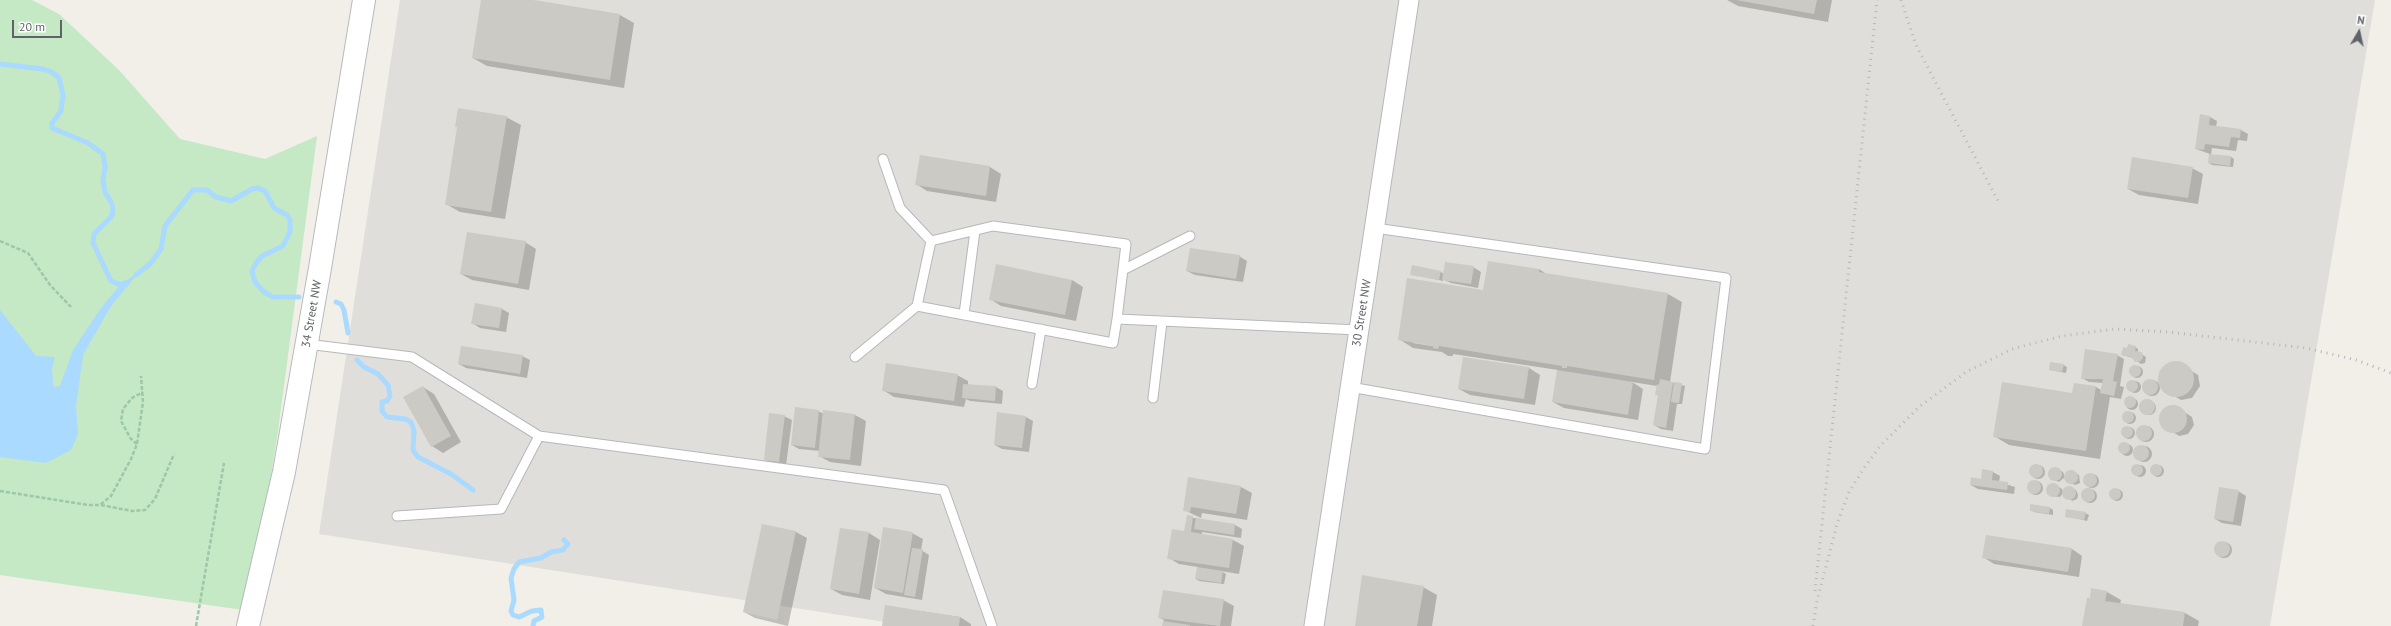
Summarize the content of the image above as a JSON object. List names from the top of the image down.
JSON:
{
  "streets": {
    "main road": ["34 Street NW"],
    "street": ["30 Street NW"]
  },
  "scale_bar": "20 m",
  "north": "top"
}
